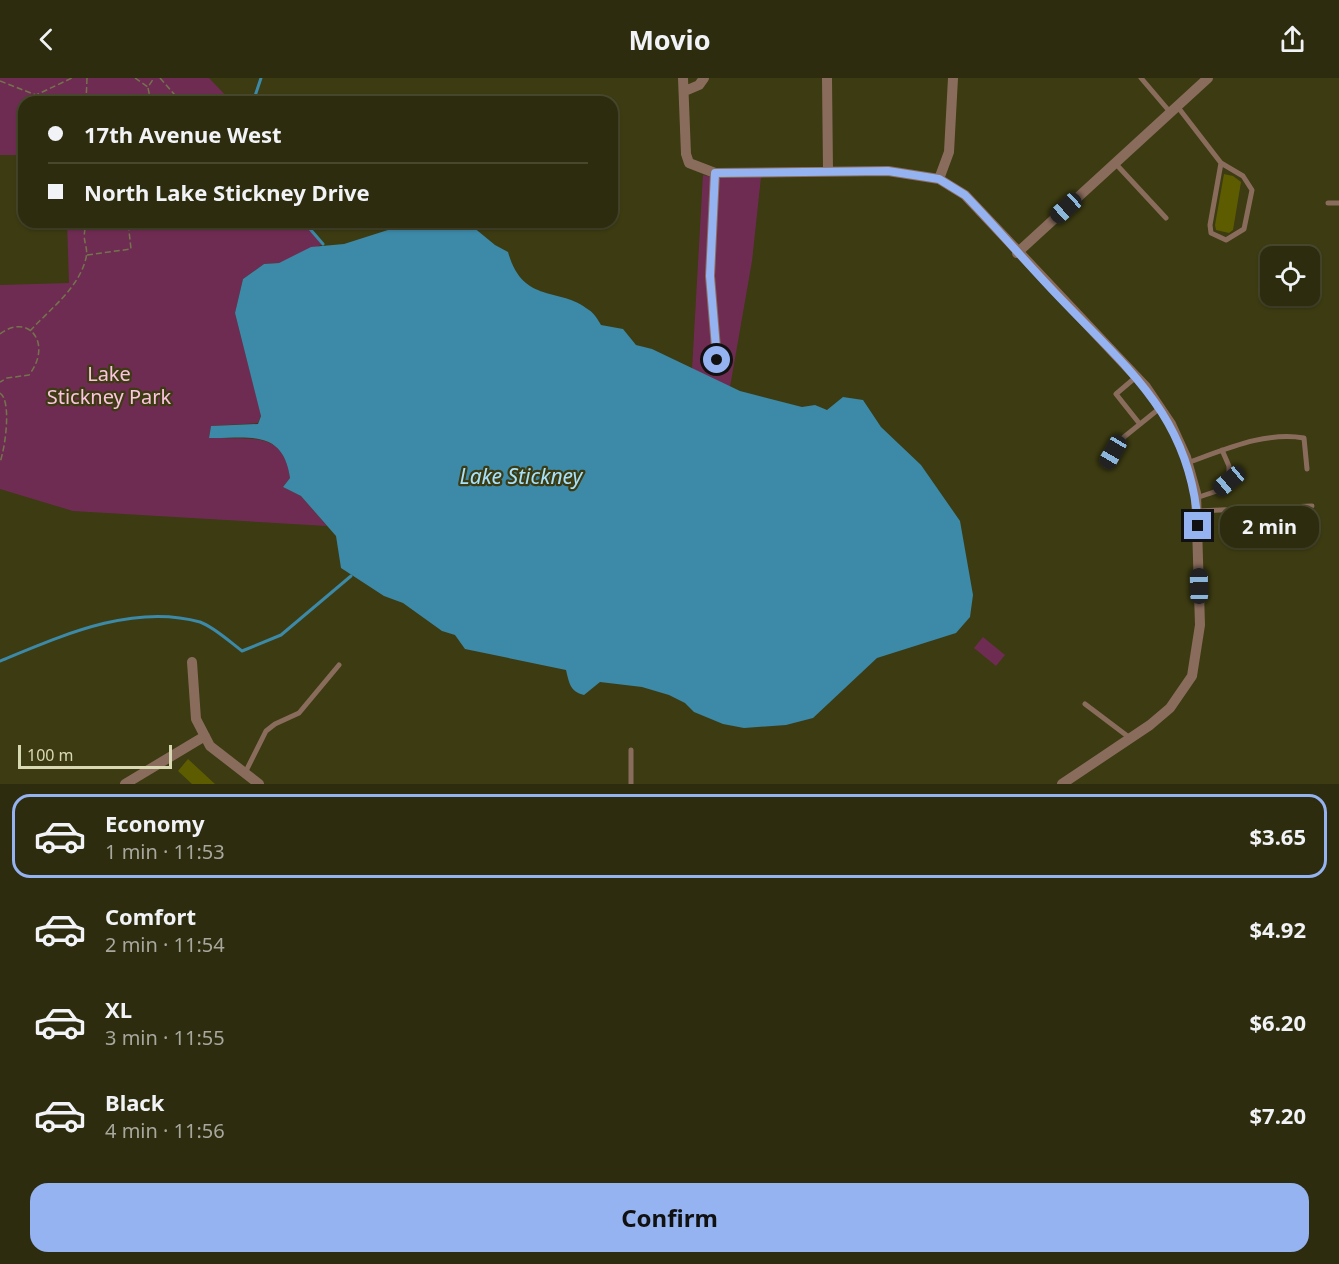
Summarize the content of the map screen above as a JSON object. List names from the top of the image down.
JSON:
{
  "water": ["Lake Stickney"],
  "parks": ["Lake Stickney Park"],
  "scale_bar": "100 m",
  "page": {
    "header": "Movio",
    "banner": ["17th Avenue West", "North Lake Stickney Drive"],
    "bubble": "2 min",
    "scale": "100 m",
    "list": [
      {
        "name": "Economy",
        "note": "1 min · 11:53",
        "value": "$3.65"
      },
      {
        "name": "Comfort",
        "note": "2 min · 11:54",
        "value": "$4.92"
      },
      {
        "name": "XL",
        "note": "3 min · 11:55",
        "value": "$6.20"
      },
      {
        "name": "Black",
        "note": "4 min · 11:56",
        "value": "$7.20"
      }
    ],
    "buttons": "Confirm"
  }
}
